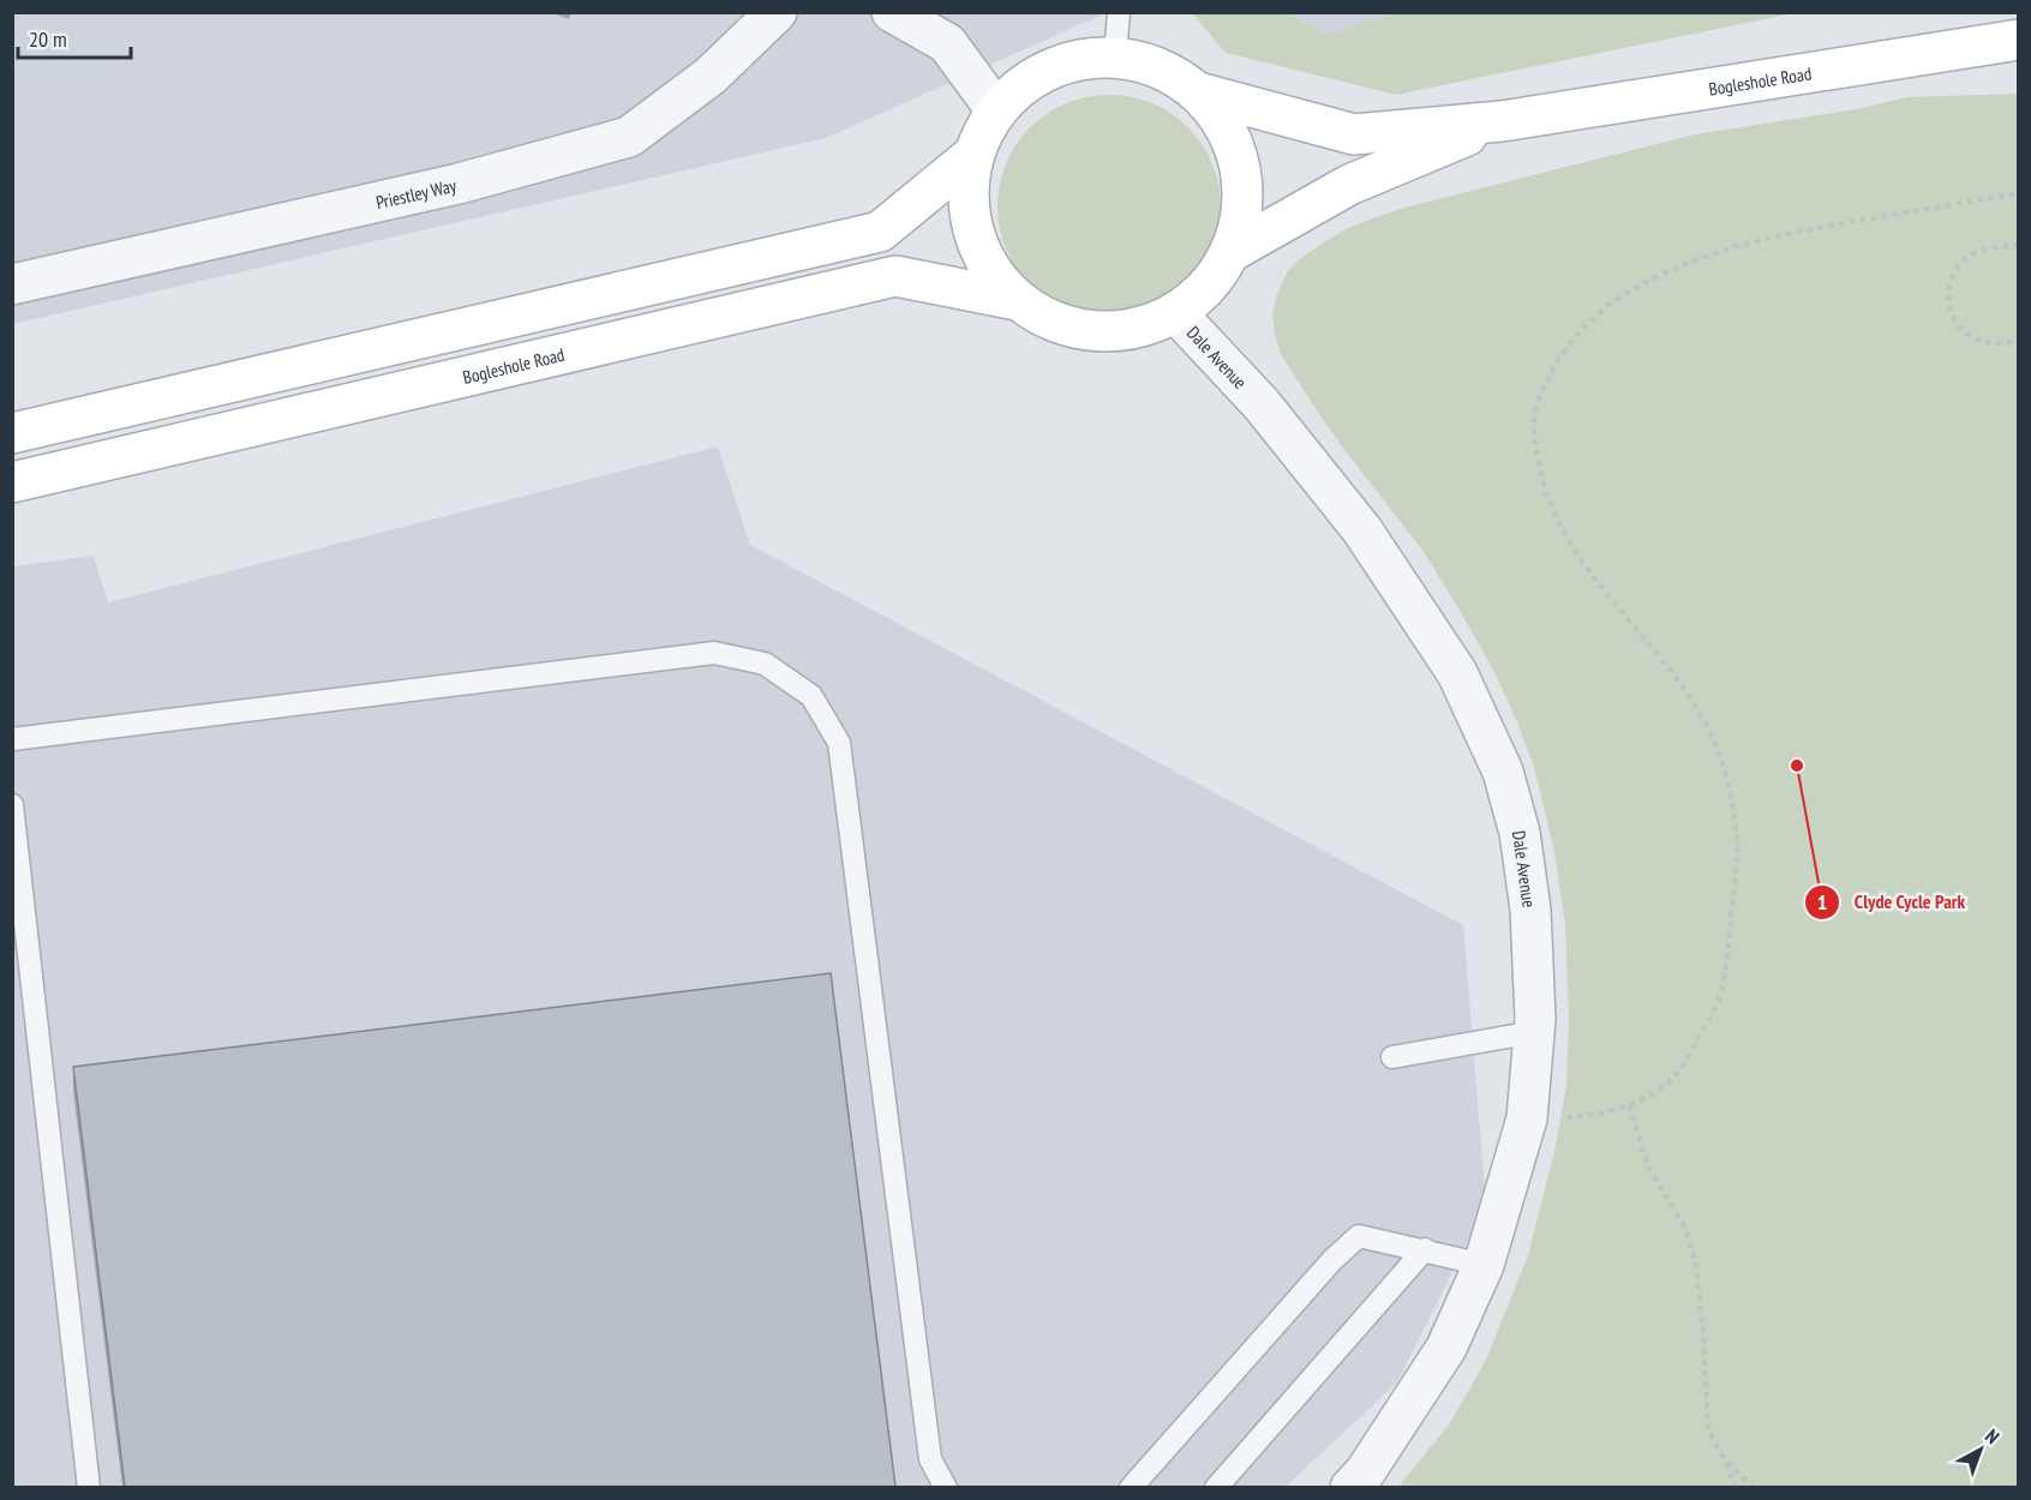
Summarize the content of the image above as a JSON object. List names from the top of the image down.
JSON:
{
  "streets": {
    "street": ["Bogleshole Road", "Priestley Way", "Dale Avenue"]
  },
  "places": ["Clyde Cycle Park"],
  "scale_bar": "20 m",
  "north": "top right"
}
